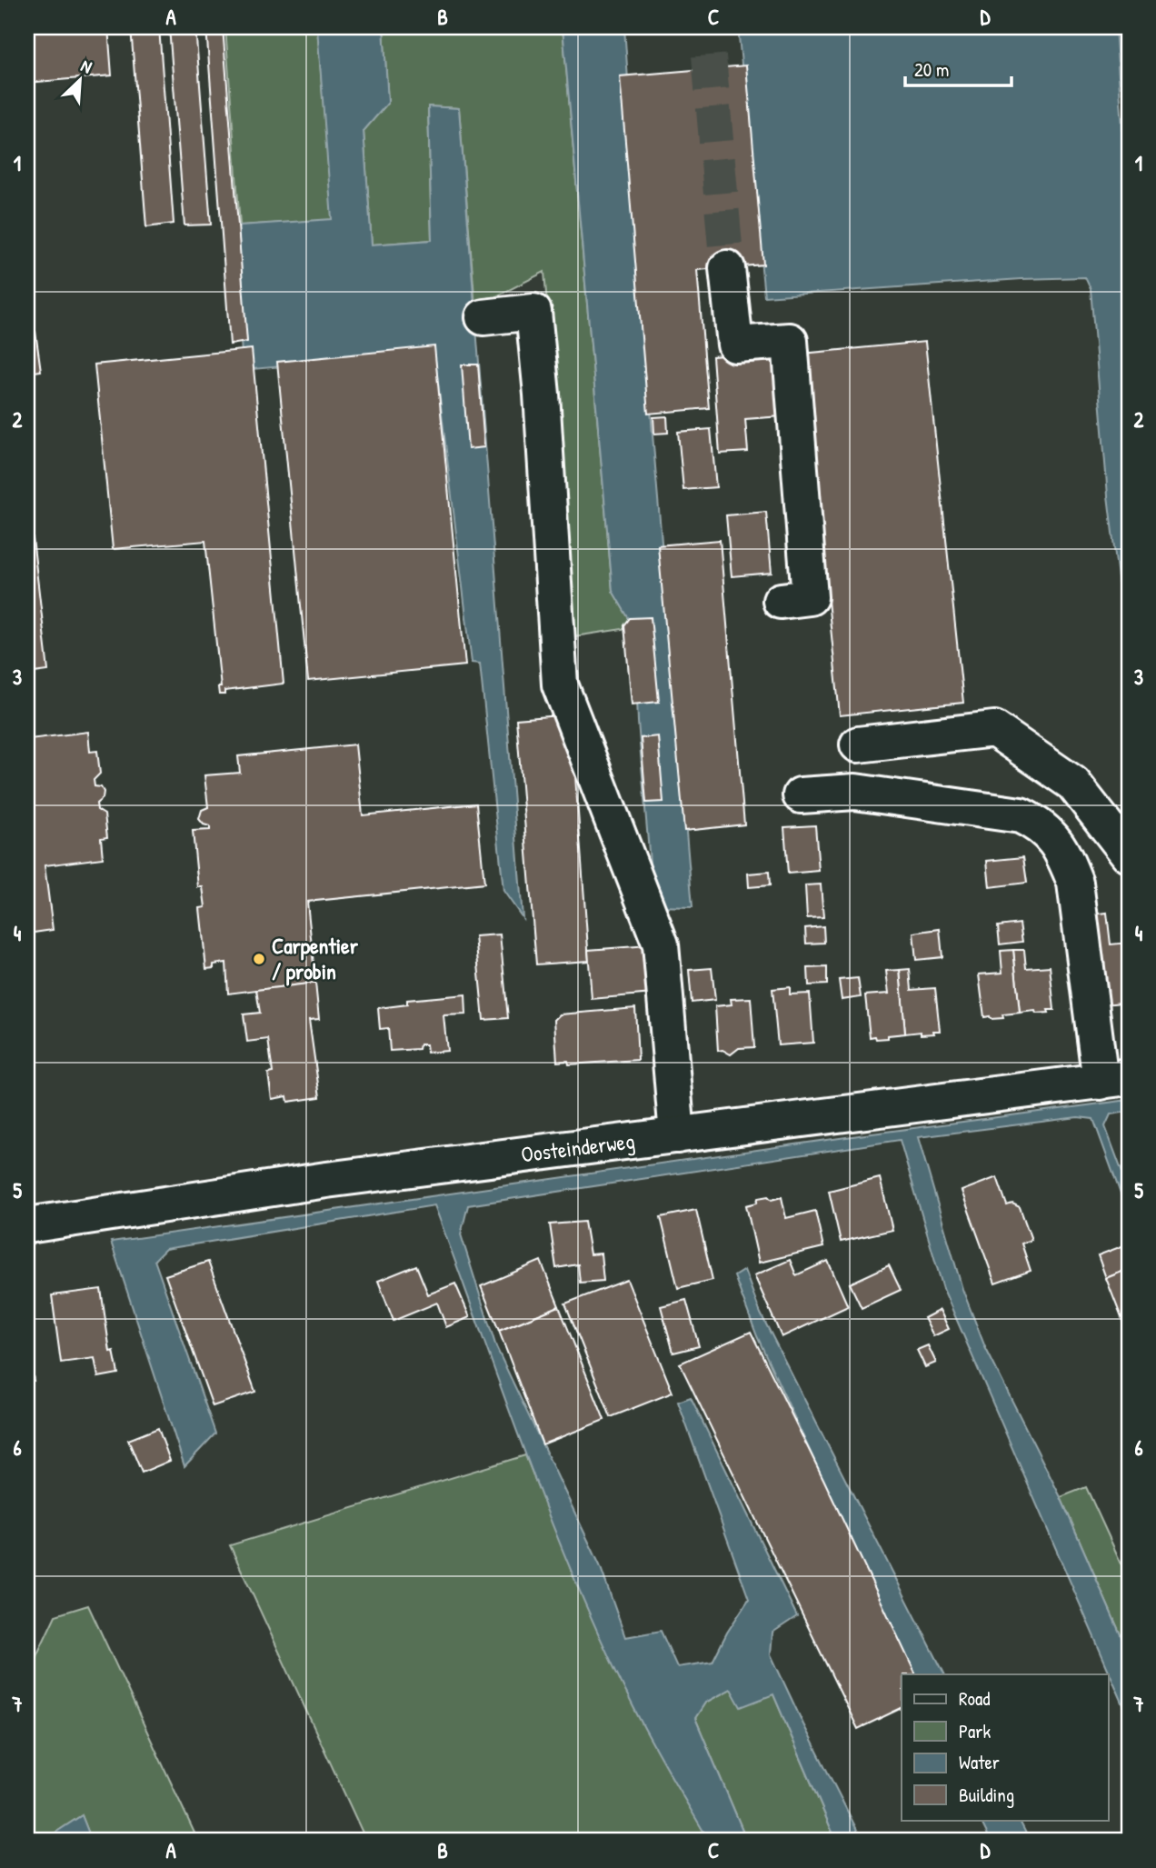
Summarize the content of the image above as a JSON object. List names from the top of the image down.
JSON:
{
  "streets": {
    "street": ["Oosteinderweg"]
  },
  "places": ["Carpentier / probin"],
  "legend": [
    "Road",
    "Park",
    "Water",
    "Building"
  ],
  "scale_bar": "20 m",
  "north": "top right",
  "grid": {
    "columns": [
      "A",
      "B",
      "C",
      "D"
    ],
    "rows": [
      "1",
      "2",
      "3",
      "4",
      "5",
      "6",
      "7"
    ]
  }
}
